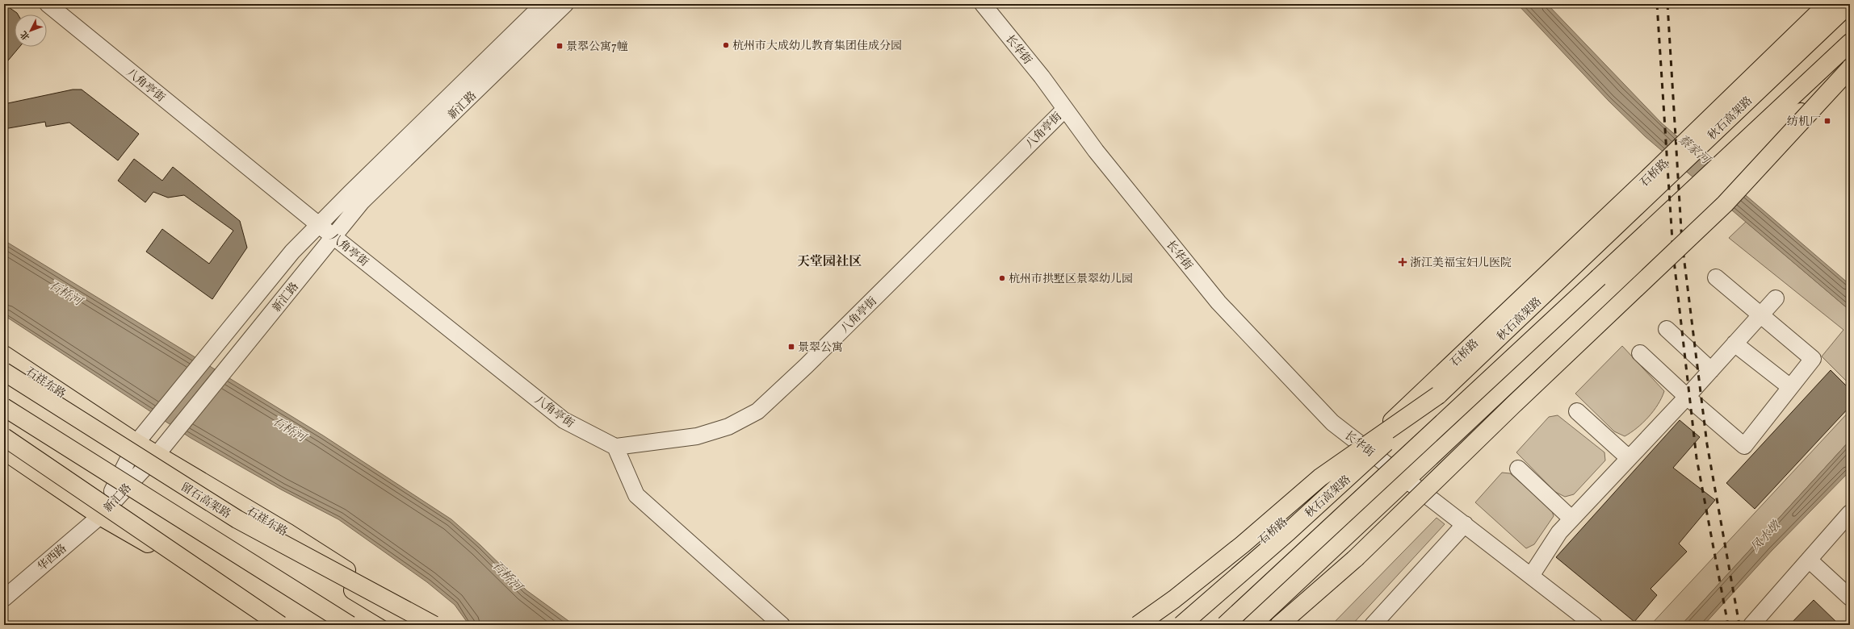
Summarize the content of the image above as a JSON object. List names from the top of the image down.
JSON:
{
  "streets": {
    "main road": [
      "秋石高架路",
      "石桥路",
      "石祥东路",
      "留石高架路"
    ],
    "street": [
      "长华街",
      "八角亭街",
      "新汇路",
      "华西路"
    ]
  },
  "crossings": [
    ["长华街", "八角亭街"],
    ["长华街", "石桥路"],
    ["八角亭街", "新汇路"],
    ["新汇路", "石祥东路"],
    ["新汇路", "华西路"]
  ],
  "districts": ["天堂园社区"],
  "water": ["蔡家河", "石桥河", "凤水墩"],
  "places": {
    "other": ["杭州市大成幼儿教育集团佳成分园", "杭州市拱墅区景翠幼儿园"],
    "transit": ["景翆公寓7幢", "纺机厂", "景翠公寓"],
    "health": ["浙江美福宝妇儿医院"]
  },
  "north": "bottom left"
}
